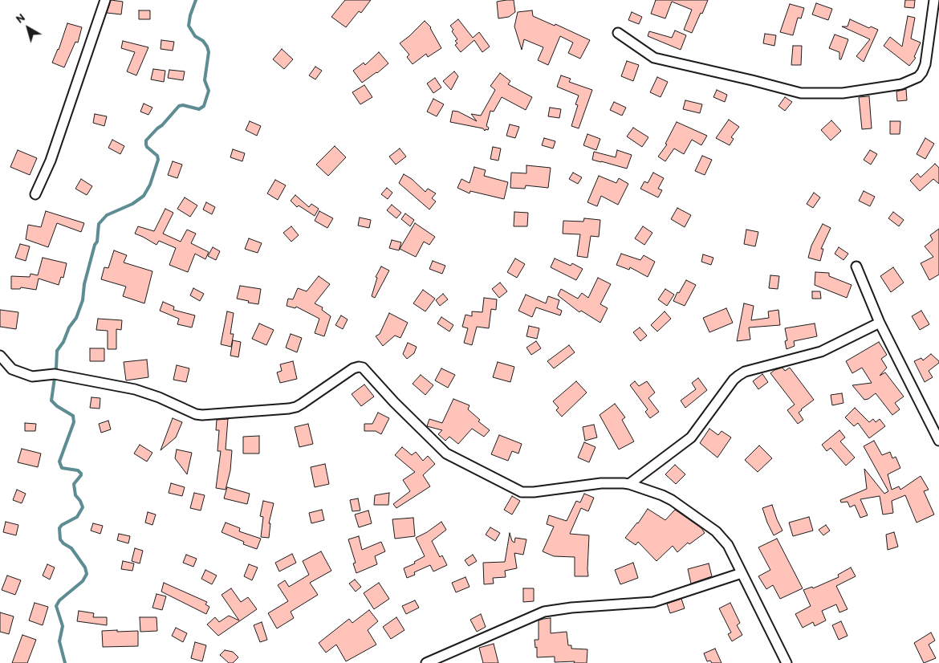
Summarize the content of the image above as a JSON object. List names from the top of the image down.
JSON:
{
  "north": "top left"
}
